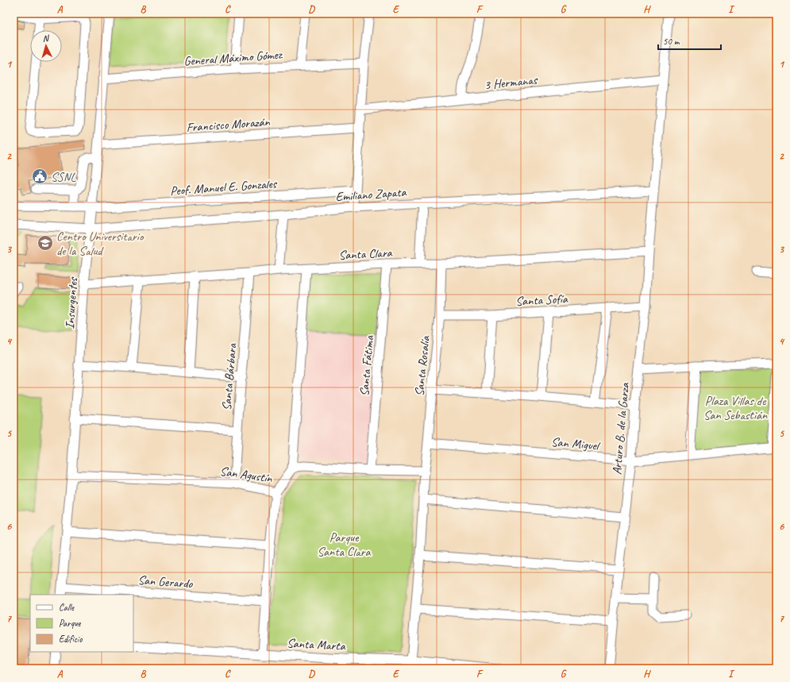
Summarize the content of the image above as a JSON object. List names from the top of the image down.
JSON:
{
  "streets": {
    "street": [
      "General Máximo Gómez",
      "3 Hermanas",
      "Francisco Morazán",
      "Peof. Manuel E. Gonzales",
      "Emiliano Zapata",
      "Santa Clara",
      "Santa Sofía",
      "Insurgentes",
      "Santa Fátima",
      "Santa Rosalía",
      "Santa Bárbara",
      "Arturo B. de la Garza",
      "San Miguel",
      "San Agustín",
      "San Gerardo",
      "Santa Marta"
    ]
  },
  "crossings": [
    ["General Máximo Gómez", "Insurgentes"],
    ["3 Hermanas", "Arturo B. de la Garza"],
    ["Francisco Morazán", "Insurgentes"],
    ["Peof. Manuel E. Gonzales", "Insurgentes"],
    ["Emiliano Zapata", "Insurgentes"],
    ["Emiliano Zapata", "Arturo B. de la Garza"],
    ["Santa Clara", "Insurgentes"],
    ["Santa Clara", "Santa Fátima"],
    ["Santa Clara", "Santa Rosalía"],
    ["Santa Clara", "Santa Bárbara"],
    ["Santa Clara", "Arturo B. de la Garza"],
    ["Santa Sofía", "Santa Rosalía"],
    ["Santa Sofía", "Arturo B. de la Garza"],
    ["Insurgentes", "San Agustín"],
    ["Insurgentes", "San Gerardo"],
    ["Santa Fátima", "San Agustín"],
    ["Santa Rosalía", "San Miguel"],
    ["Santa Rosalía", "San Agustín"],
    ["Santa Rosalía", "Santa Marta"],
    ["Santa Bárbara", "San Agustín"],
    ["Arturo B. de la Garza", "San Miguel"]
  ],
  "parks": ["Plaza Villas de San Sebastián", "Parque Santa Clara"],
  "places": {
    "public building": ["SSNL"],
    "school or university": ["Centro Universitario de la Salud"]
  },
  "legend": ["Calle", "Parque", "Edificio"],
  "scale_bar": "50 m",
  "north": "top",
  "grid": {
    "columns": [
      "A",
      "B",
      "C",
      "D",
      "E",
      "F",
      "G",
      "H",
      "I"
    ],
    "rows": [
      "1",
      "2",
      "3",
      "4",
      "5",
      "6",
      "7"
    ]
  }
}
